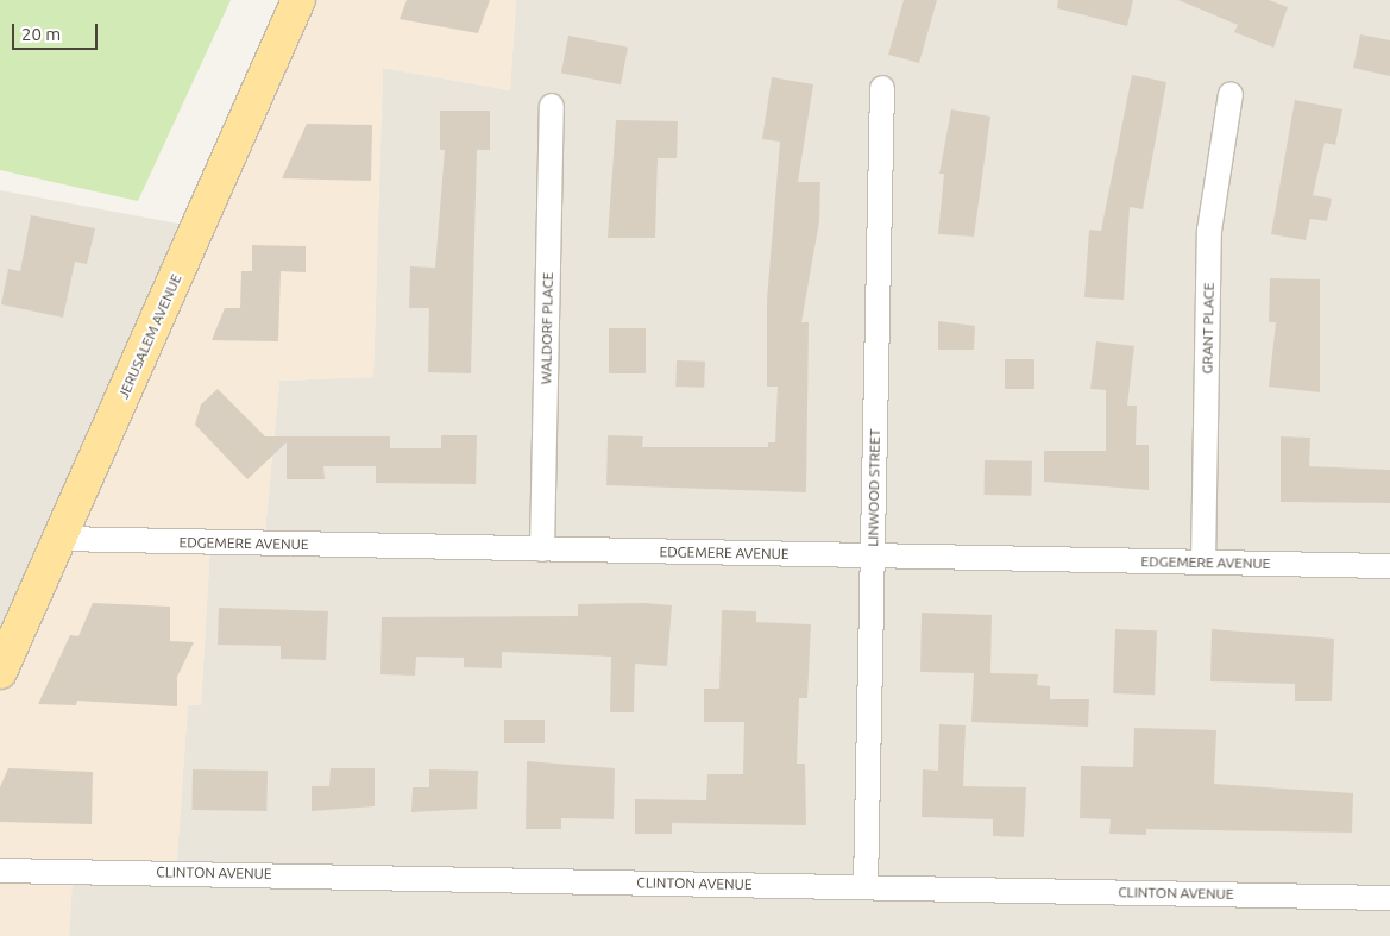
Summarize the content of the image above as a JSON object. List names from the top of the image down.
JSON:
{
  "streets": {
    "main road": ["JERUSALEM AVENUE"],
    "street": [
      "WALDORF PLACE",
      "GRANT PLACE",
      "LINWOOD STREET",
      "EDGEMERE AVENUE",
      "CLINTON AVENUE"
    ]
  },
  "crossings": [
    ["WALDORF PLACE", "EDGEMERE AVENUE"],
    ["GRANT PLACE", "EDGEMERE AVENUE"],
    ["JERUSALEM AVENUE", "EDGEMERE AVENUE"],
    ["LINWOOD STREET", "EDGEMERE AVENUE"],
    ["LINWOOD STREET", "CLINTON AVENUE"]
  ],
  "scale_bar": "20 m"
}
